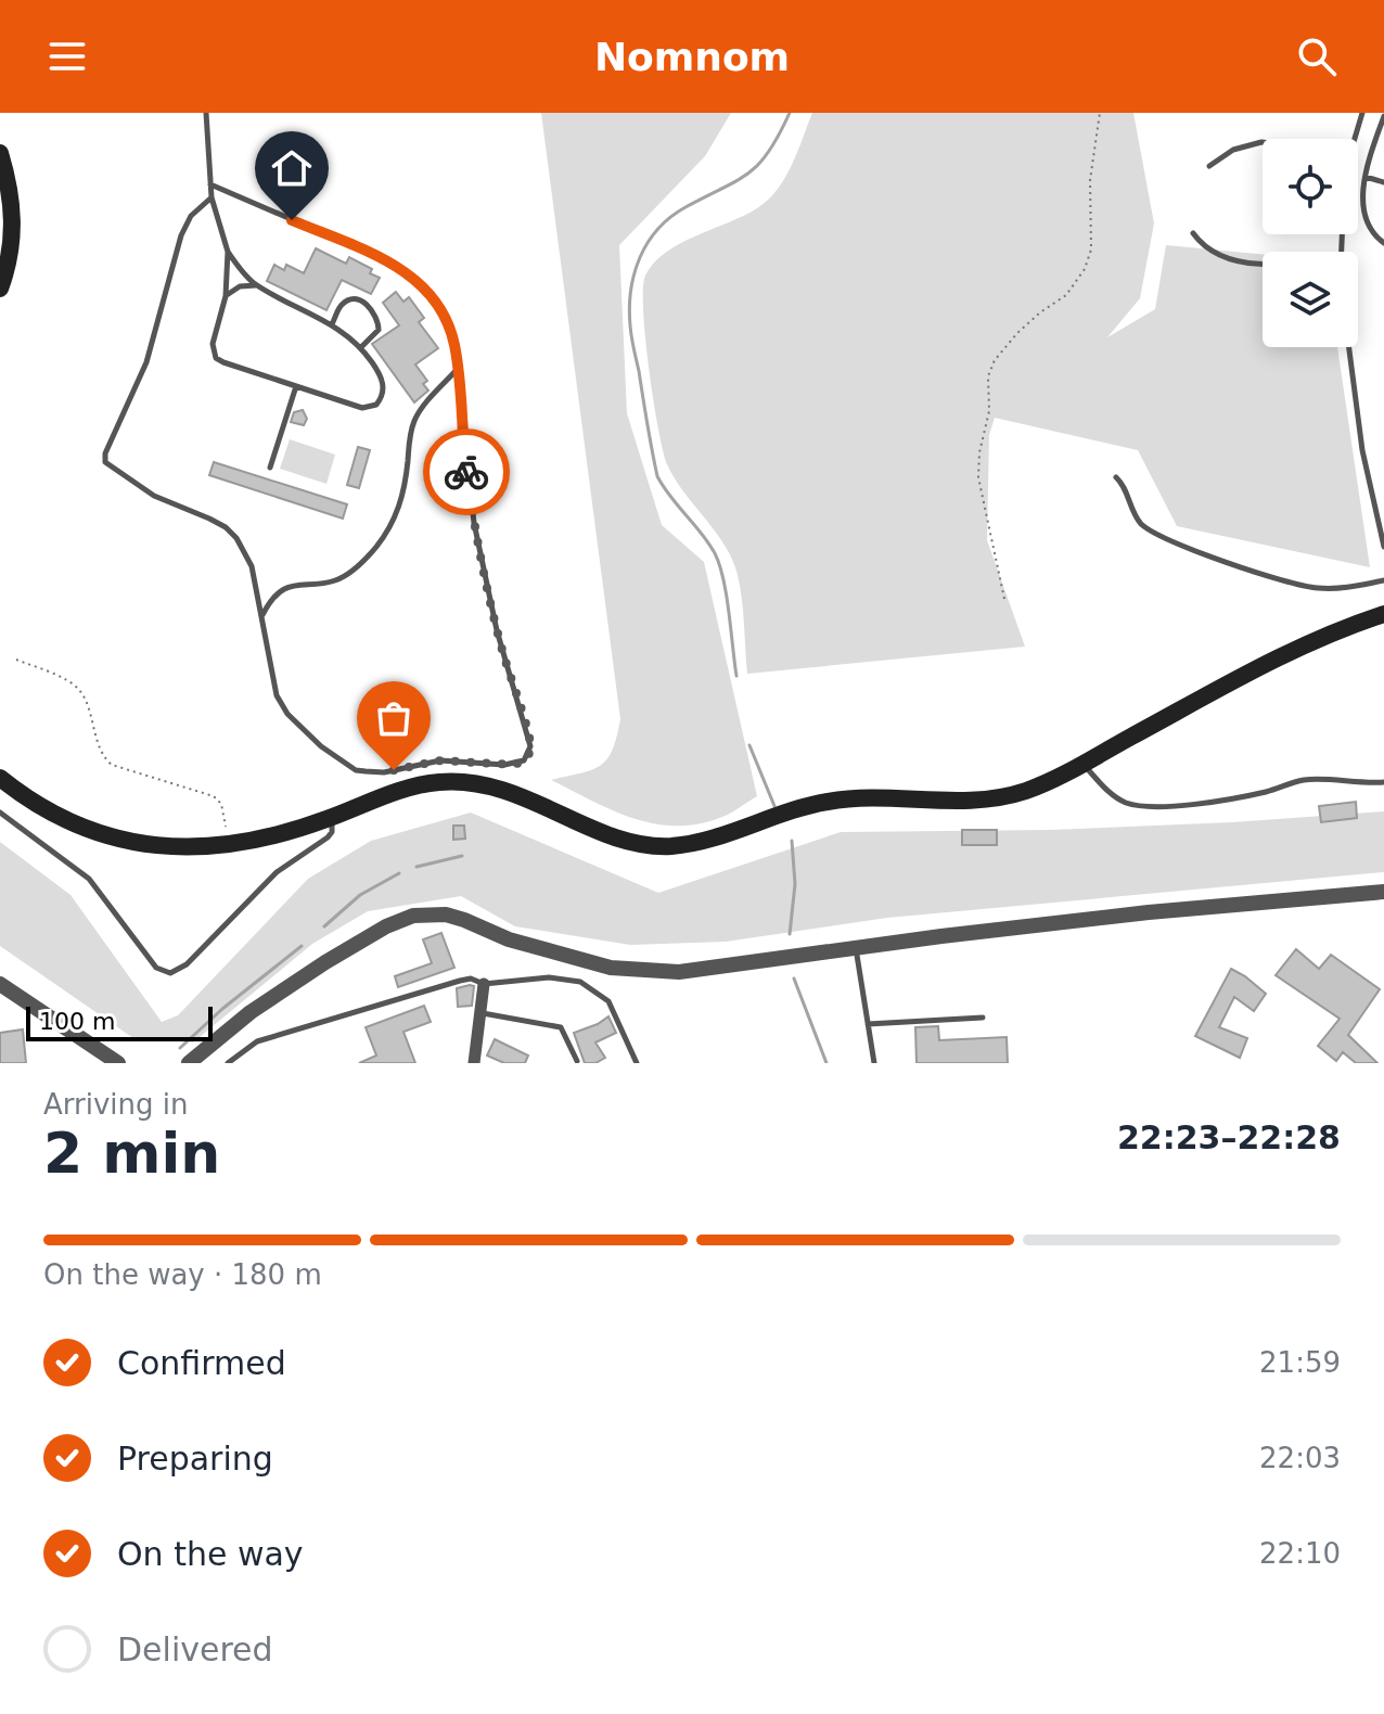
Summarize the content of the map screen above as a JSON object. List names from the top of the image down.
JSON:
{
  "scale_bar": "100 m",
  "page": {
    "header": "Nomnom",
    "scale": "100 m",
    "heading": ["2 min", "Arriving in", "22:23–22:28"],
    "bar": "On the way · 180 m",
    "list": [
      ["Confirmed", "21:59"],
      ["Preparing", "22:03"],
      ["On the way", "22:10"],
      "Delivered"
    ]
  }
}
